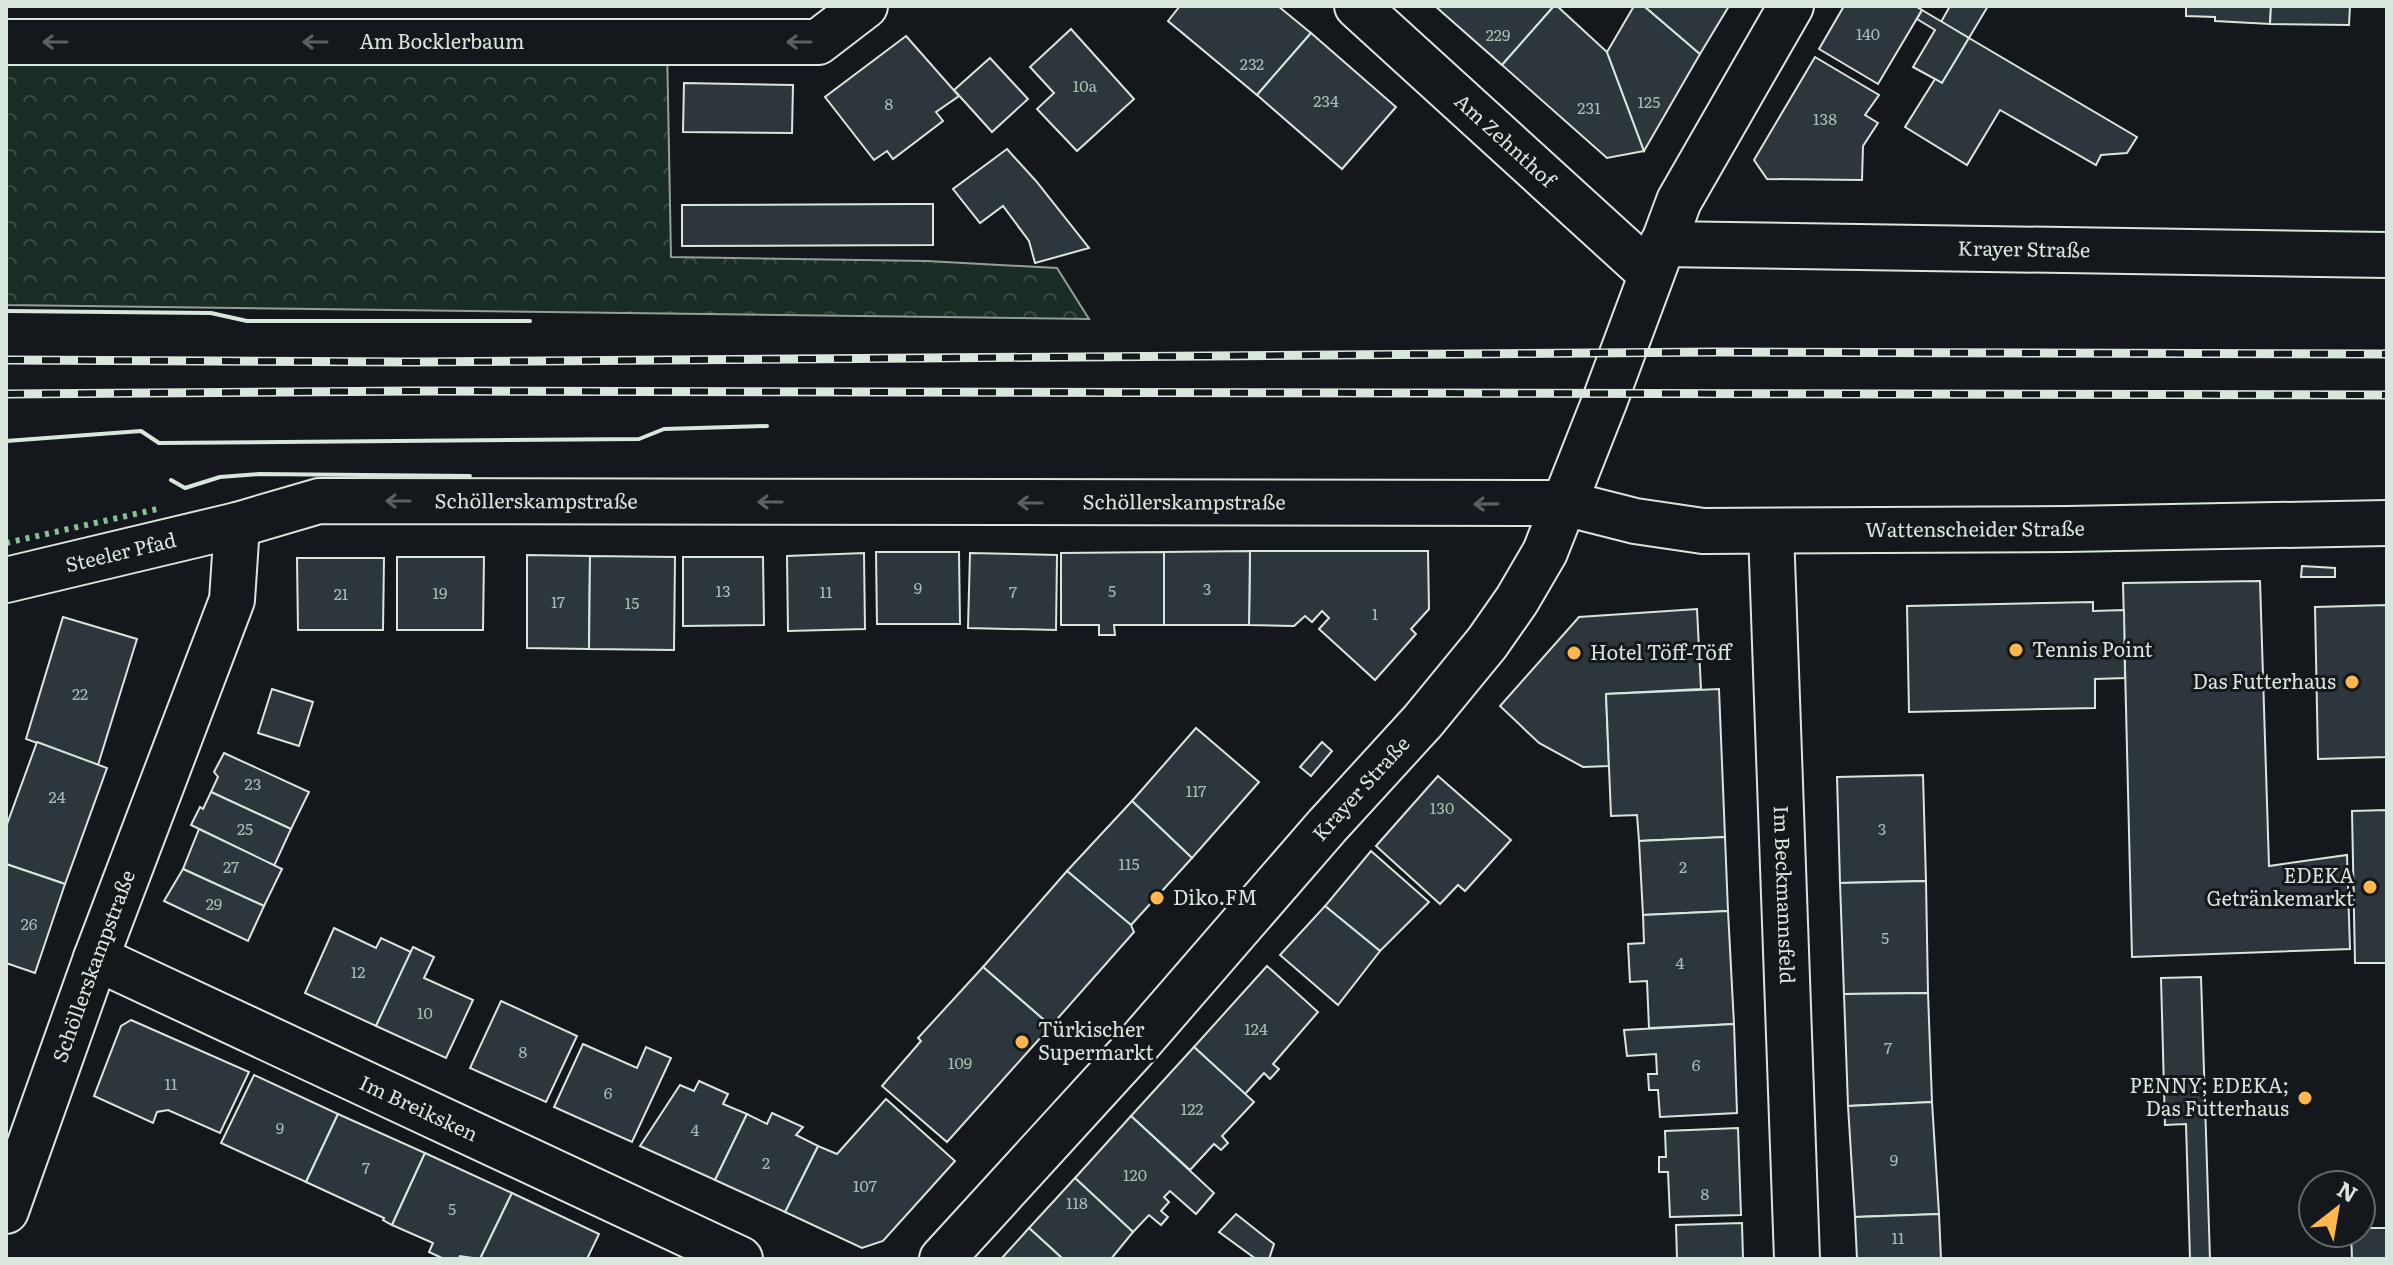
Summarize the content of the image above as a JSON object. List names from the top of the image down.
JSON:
{
  "streets": {
    "street": [
      "Am Bocklerbaum",
      "Am Zehnthof",
      "Krayer Straße",
      "Schöllerskampstraße",
      "Wattenscheider Straße",
      "Steeler Pfad",
      "Im Beckmannsfeld",
      "Im Breiksken"
    ]
  },
  "crossings": [
    ["Am Zehnthof", "Krayer Straße"],
    ["Krayer Straße", "Schöllerskampstraße"],
    ["Krayer Straße", "Wattenscheider Straße"],
    ["Schöllerskampstraße", "Wattenscheider Straße"],
    ["Schöllerskampstraße", "Steeler Pfad"],
    ["Schöllerskampstraße", "Im Breiksken"],
    ["Wattenscheider Straße", "Im Beckmannsfeld"]
  ],
  "one_way": ["Am Bocklerbaum", "Schöllerskampstraße"],
  "places": [
    "Tennis Point",
    "Hotel Töff-Töff",
    "Das Futterhaus",
    "EDEKA Getränkemarkt",
    "Diko.FM",
    "Türkischer Supermarkt",
    "PENNY; EDEKA; Das Futterhaus"
  ],
  "house_numbers": [
    "140",
    "229",
    "232",
    "10a",
    "234",
    "125",
    "8",
    "231",
    "138",
    "9",
    "3",
    "13",
    "5",
    "11",
    "7",
    "19",
    "21",
    "17",
    "15",
    "1",
    "22",
    "23",
    "117",
    "24",
    "130",
    "25",
    "3",
    "115",
    "27",
    "2",
    "29",
    "26",
    "5",
    "4",
    "12",
    "10",
    "124",
    "7",
    "8",
    "109",
    "6",
    "11",
    "6",
    "122",
    "9",
    "4",
    "9",
    "2",
    "7",
    "120",
    "107",
    "8",
    "118",
    "5",
    "11"
  ],
  "north": "top right"
}
